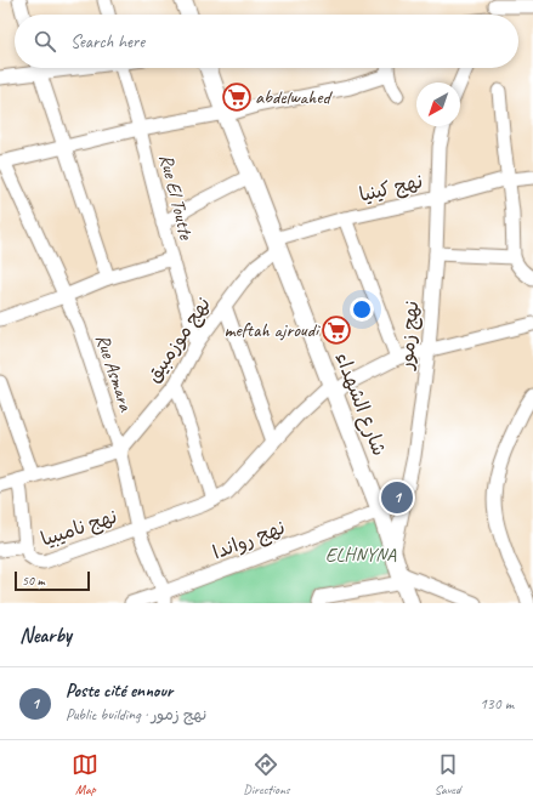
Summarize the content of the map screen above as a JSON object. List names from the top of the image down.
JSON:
{
  "streets": {
    "main road": ["شارع الشهداء"],
    "street": [
      "نهج كينيا",
      "Rue El Toutte",
      "نهج زمور",
      "نهج موزمبيق",
      "Rue Asmara",
      "نهج ناميبيا",
      "نهج رواندا"
    ]
  },
  "crossings": [
    ["نهج كينيا", "نهج زمور"],
    ["نهج كينيا", "نهج ناميبيا"],
    ["Rue El Toutte", "نهج موزمبيق"],
    ["نهج زمور", "شارع الشهداء"],
    ["نهج زمور", "نهج ناميبيا"],
    ["نهج موزمبيق", "Rue Asmara"],
    ["نهج موزمبيق", "شارع الشهداء"],
    ["Rue Asmara", "نهج ناميبيا"],
    ["Rue Asmara", "نهج رواندا"],
    ["شارع الشهداء", "نهج ناميبيا"],
    ["شارع الشهداء", "نهج رواندا"]
  ],
  "parks": ["ELHNYNA"],
  "places": {
    "supermarket": ["abdelwahed", "meftah ajroudi"]
  },
  "scale_bar": "50 m",
  "north": "bottom left",
  "page": {
    "search": "Search here",
    "pins": "1",
    "scale": "50 m",
    "heading": "Nearby",
    "list": [
      {
        "mark": "1",
        "name": "Poste cité ennour",
        "note": "Public building · نهج زمور",
        "value": "130 m"
      }
    ],
    "nav": ["Map", "Directions", "Saved"]
  }
}
